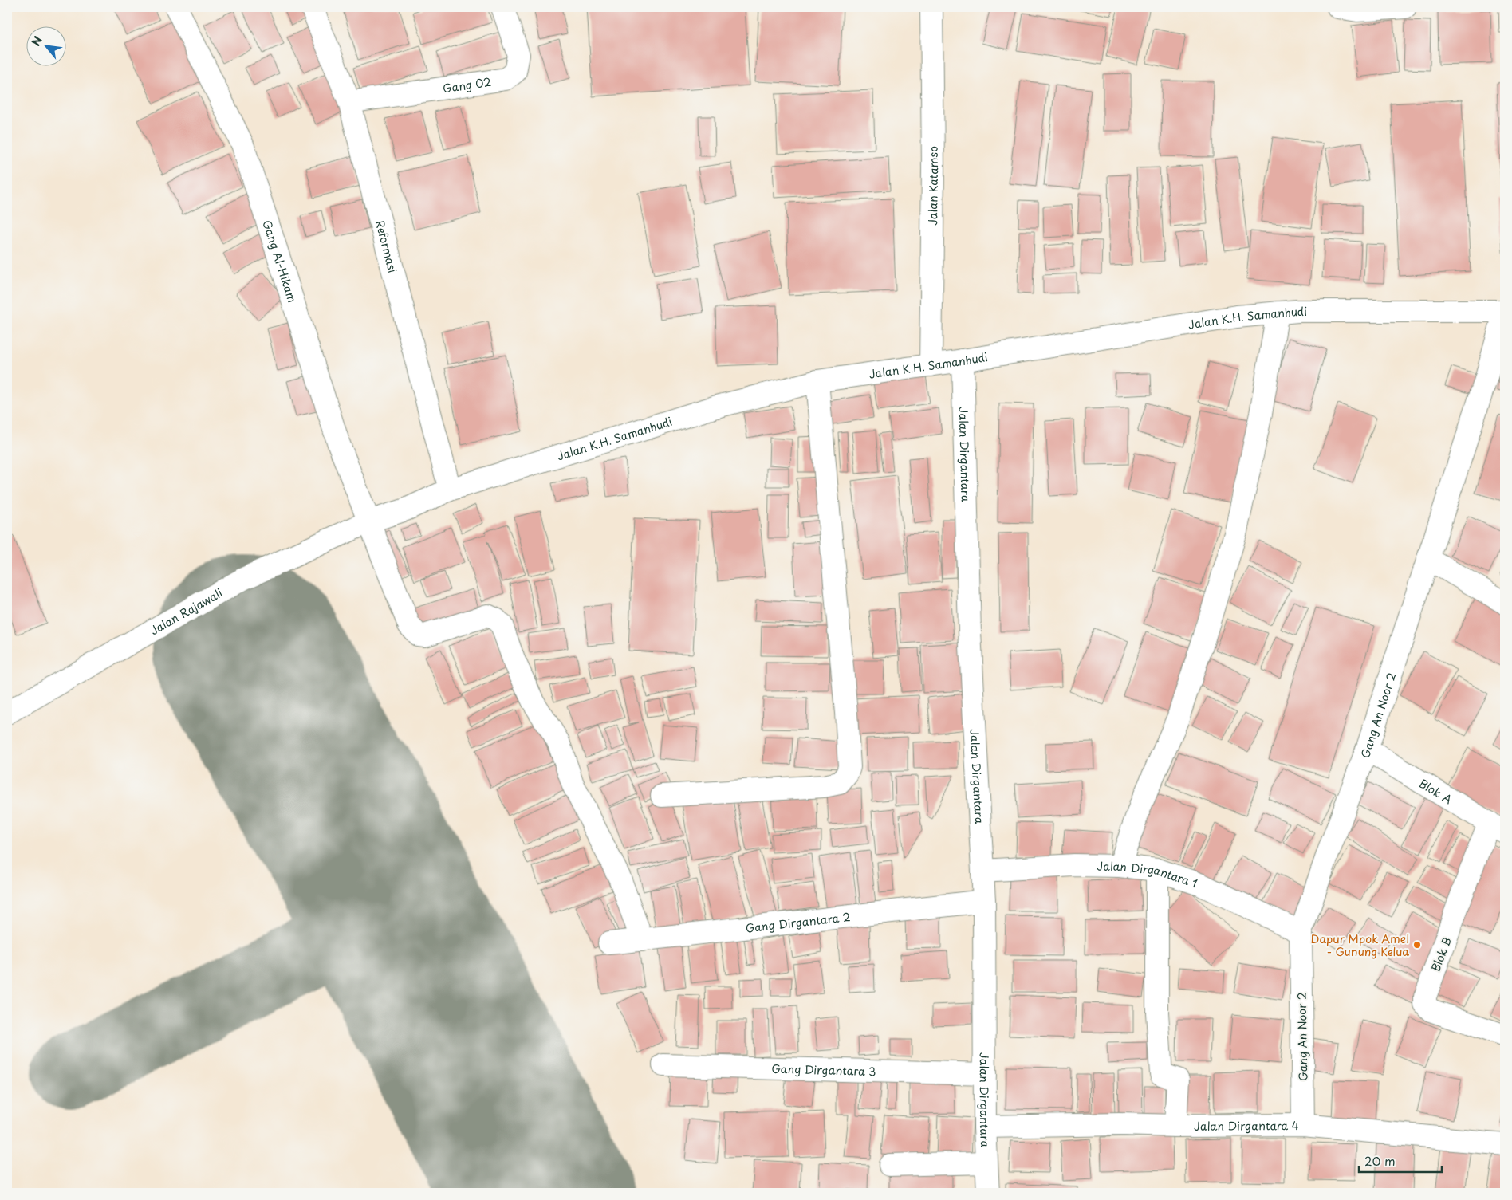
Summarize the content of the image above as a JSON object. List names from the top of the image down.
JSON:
{
  "streets": {
    "street": [
      "Gang 02",
      "Jalan Katamso",
      "Reformasi",
      "Gang Al-Hikam",
      "Jalan K.H. Samanhudi",
      "Jalan Dirgantara",
      "Jalan Rajawali",
      "Gang An Noor 2",
      "Blok A",
      "Jalan Dirgantara 1",
      "Gang Dirgantara 2",
      "Blok B",
      "Gang Dirgantara 3",
      "Jalan Dirgantara 4"
    ]
  },
  "crossings": [
    ["Gang 02", "Reformasi"],
    ["Jalan Katamso", "Jalan K.H. Samanhudi"],
    ["Reformasi", "Jalan K.H. Samanhudi"],
    ["Gang Al-Hikam", "Jalan K.H. Samanhudi"],
    ["Gang Al-Hikam", "Jalan Rajawali"],
    ["Gang Al-Hikam", "Gang Dirgantara 2"],
    ["Jalan K.H. Samanhudi", "Jalan Dirgantara"],
    ["Jalan K.H. Samanhudi", "Jalan Rajawali"],
    ["Jalan K.H. Samanhudi", "Gang An Noor 2"],
    ["Jalan Dirgantara", "Jalan Dirgantara 1"],
    ["Jalan Dirgantara", "Gang Dirgantara 2"],
    ["Jalan Dirgantara", "Gang Dirgantara 3"],
    ["Jalan Dirgantara", "Jalan Dirgantara 4"],
    ["Gang An Noor 2", "Blok A"],
    ["Gang An Noor 2", "Jalan Dirgantara 1"],
    ["Gang An Noor 2", "Jalan Dirgantara 4"],
    ["Blok A", "Blok B"]
  ],
  "places": ["Dapur Mpok Amel - Gunung Kelua"],
  "scale_bar": "20 m",
  "north": "top left"
}
